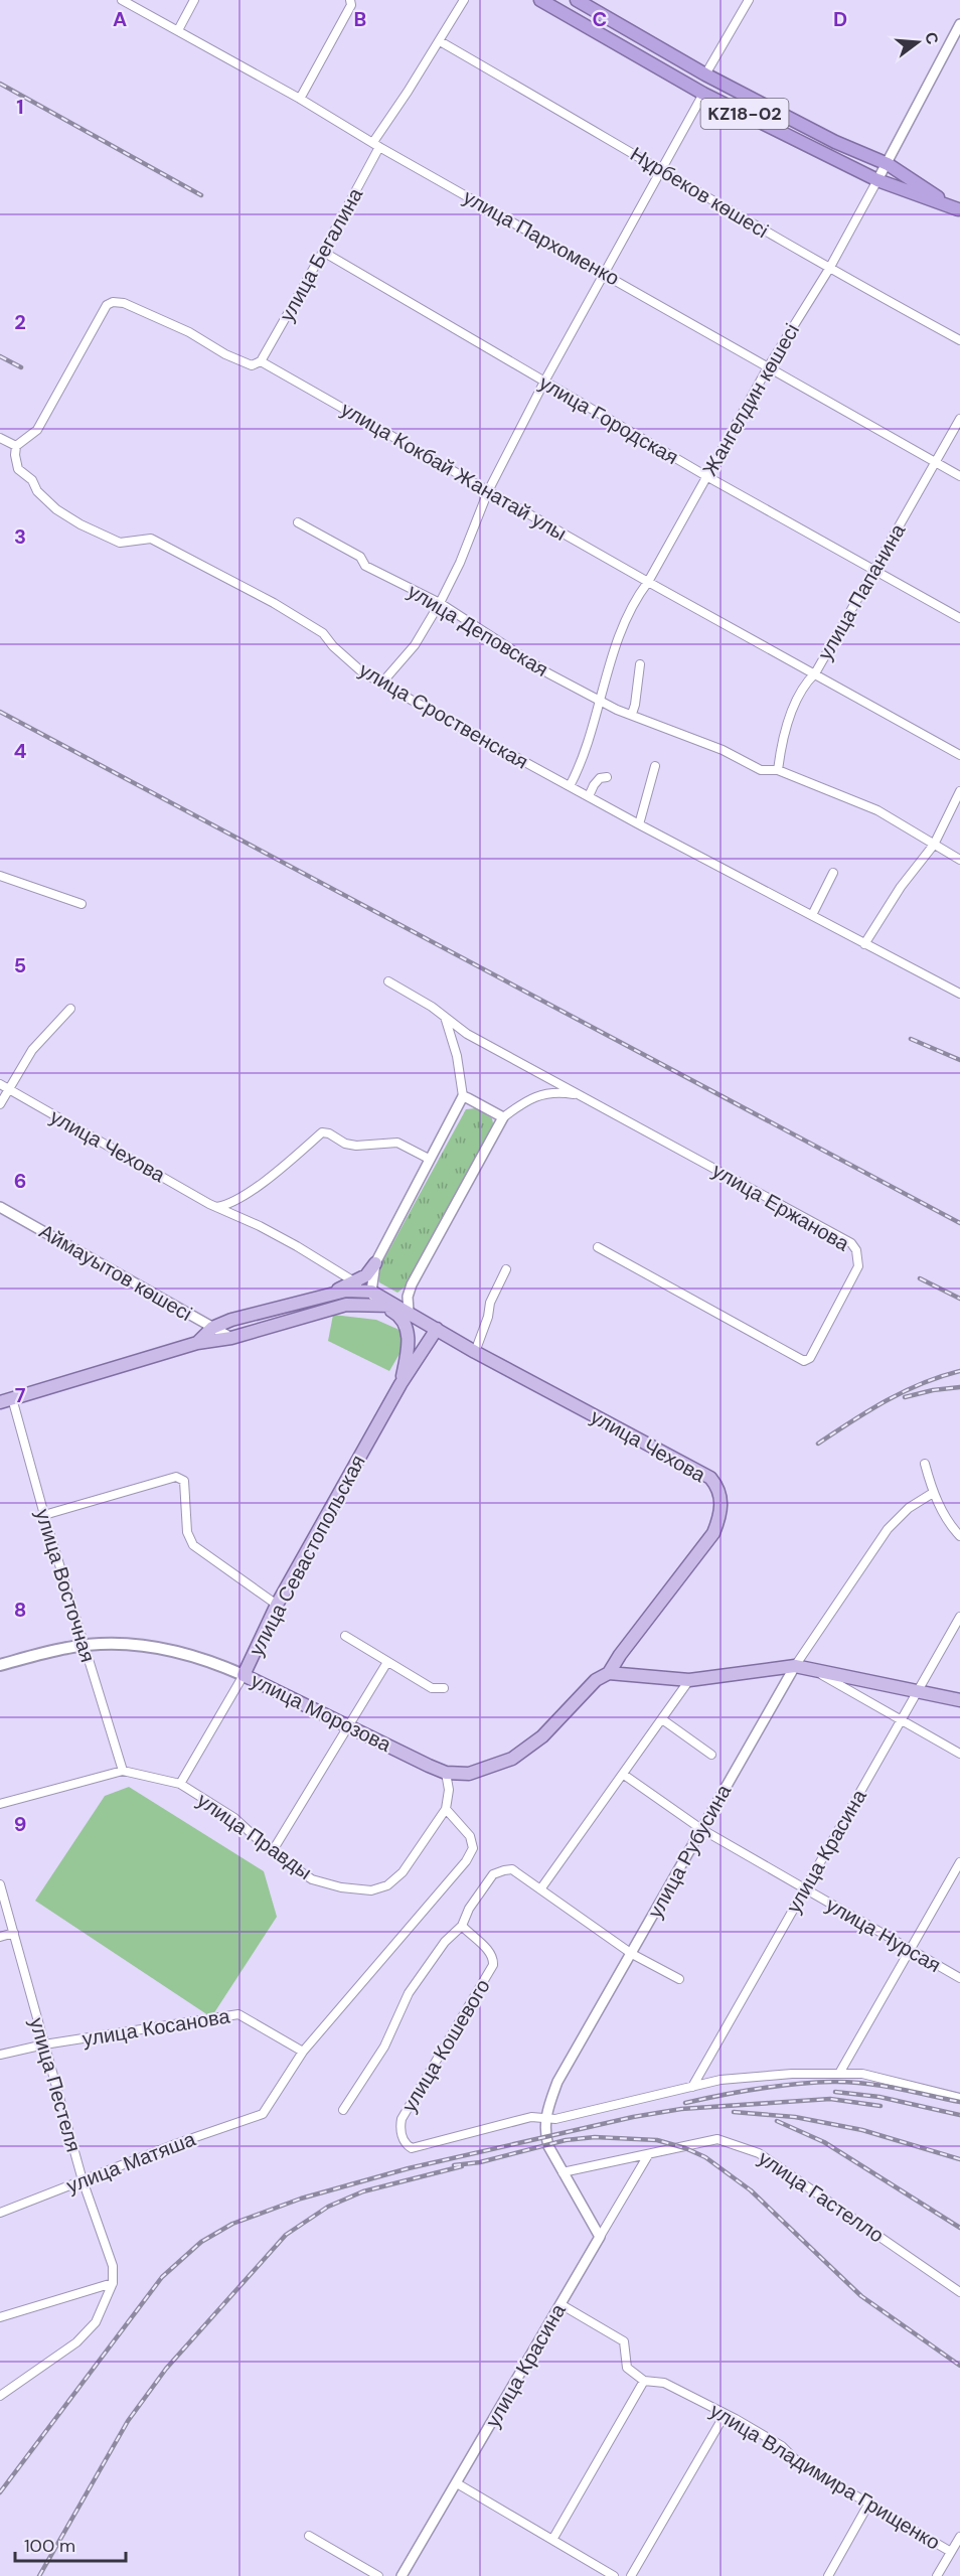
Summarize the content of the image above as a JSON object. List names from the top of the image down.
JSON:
{
  "streets": {
    "highway": ["KZ18-02"],
    "main road": ["улица Чехова", "улица Севастопольская", "улица Морозова"],
    "street": [
      "Нұрбеков көшесі",
      "улица Пархоменко",
      "улица Бегалина",
      "Жангелдин көшесі",
      "улица Городская",
      "улица Кокбай Жанатай улы",
      "улица Папанина",
      "улица Деповская",
      "улица Сроственская",
      "улица Ержанова",
      "Аймауытов көшесі",
      "улица Восточная",
      "улица Правды",
      "улица Рубусина",
      "улица Красина",
      "улица Нурсая",
      "улица Косанова",
      "улица Кошевого",
      "улица Пестеля",
      "улица Матяша",
      "улица Гастелло",
      "улица Владимира Грищенко"
    ]
  },
  "crossings": [
    ["KZ18-02", "Жангелдин көшесі"],
    ["Нұрбеков көшесі", "улица Бегалина"],
    ["Нұрбеков көшесі", "Жангелдин көшесі"],
    ["улица Пархоменко", "улица Бегалина"],
    ["улица Пархоменко", "Жангелдин көшесі"],
    ["улица Пархоменко", "улица Папанина"],
    ["улица Бегалина", "улица Городская"],
    ["улица Бегалина", "улица Кокбай Жанатай улы"],
    ["Жангелдин көшесі", "улица Городская"],
    ["Жангелдин көшесі", "улица Кокбай Жанатай улы"],
    ["Жангелдин көшесі", "улица Деповская"],
    ["Жангелдин көшесі", "улица Сроственская"],
    ["улица Городская", "улица Папанина"],
    ["улица Кокбай Жанатай улы", "улица Папанина"],
    ["улица Кокбай Жанатай улы", "улица Сроственская"],
    ["улица Папанина", "улица Деповская"],
    ["улица Чехова", "улица Севастопольская"],
    ["улица Чехова", "улица Морозова"],
    ["улица Севастопольская", "улица Морозова"],
    ["улица Севастопольская", "улица Правды"],
    ["улица Восточная", "улица Морозова"],
    ["улица Восточная", "улица Правды"],
    ["улица Рубусина", "улица Красина"],
    ["улица Рубусина", "улица Нурсая"],
    ["улица Рубусина", "улица Кошевого"],
    ["улица Рубусина", "улица Гастелло"],
    ["улица Красина", "улица Нурсая"],
    ["улица Красина", "улица Гастелло"],
    ["улица Косанова", "улица Пестеля"],
    ["улица Косанова", "улица Матяша"],
    ["улица Пестеля", "улица Матяша"]
  ],
  "scale_bar": "100 m",
  "north": "right",
  "grid": {
    "columns": [
      "A",
      "B",
      "C",
      "D"
    ],
    "rows": [
      "1",
      "2",
      "3",
      "4",
      "5",
      "6",
      "7",
      "8",
      "9"
    ]
  }
}
